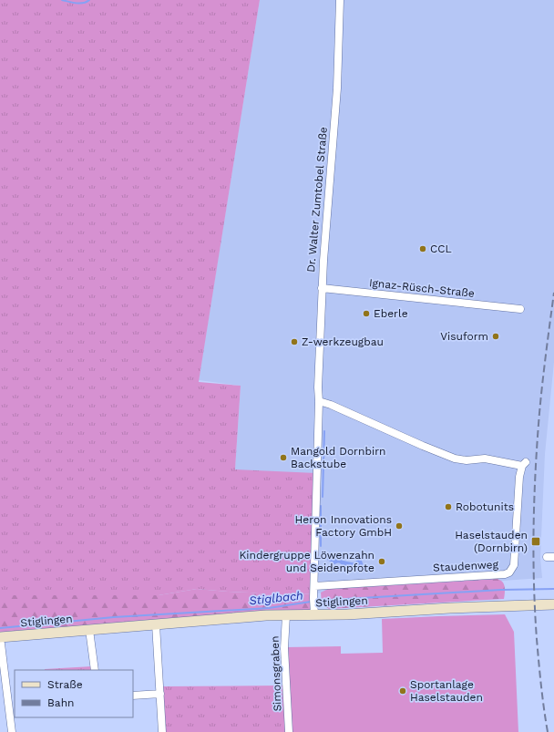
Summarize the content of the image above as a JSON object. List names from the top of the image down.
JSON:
{
  "streets": {
    "main road": ["Stiglingen"],
    "street": [
      "Dr. Walter Zumtobel Straße",
      "Ignaz-Rüsch-Straße",
      "Staudenweg",
      "Simonsgraben"
    ]
  },
  "crossings": [
    ["Dr. Walter Zumtobel Straße", "Ignaz-Rüsch-Straße"],
    ["Dr. Walter Zumtobel Straße", "Staudenweg"],
    ["Dr. Walter Zumtobel Straße", "Stiglingen"],
    ["Stiglingen", "Simonsgraben"]
  ],
  "water": ["Stiglbach"],
  "places": {
    "other": [
      "CCL",
      "Eberle",
      "Visuform",
      "Z-werkzeugbau",
      "Mangold Dornbirn Backstube",
      "Robotunits",
      "Heron Innovations Factory GmbH",
      "Kindergruppe Löwenzahn und Seidenpfote",
      "Sportanlage Haselstauden"
    ],
    "transit": ["Haselstauden (Dornbirn)"]
  },
  "legend": ["Straße", "Bahn"]
}
